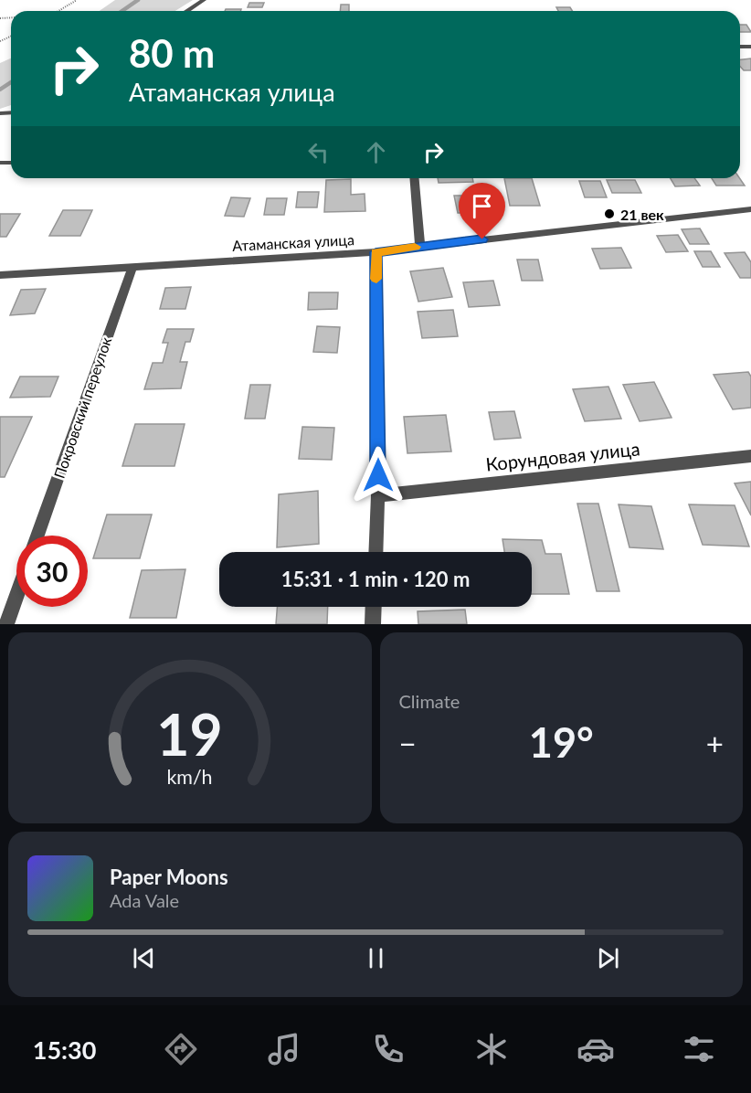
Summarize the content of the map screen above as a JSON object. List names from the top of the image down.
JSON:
{
  "streets": {
    "street": ["Атаманская улица", "Покровский переулок", "Корундовая улица"]
  },
  "crossings": [
    ["Атаманская улица", "Покровский переулок"]
  ],
  "places": ["21 век"],
  "page": {
    "turn": ["80 m", "Атаманская улица"],
    "limit": "30",
    "trip": "15:31 · 1 min · 120 m",
    "tile": "Climate",
    "heat": ["−", "19°", "+"],
    "song": ["Paper Moons", "Ada Vale"],
    "tabs": "15:30",
    "gauge": ["19", "km/h"]
  }
}
